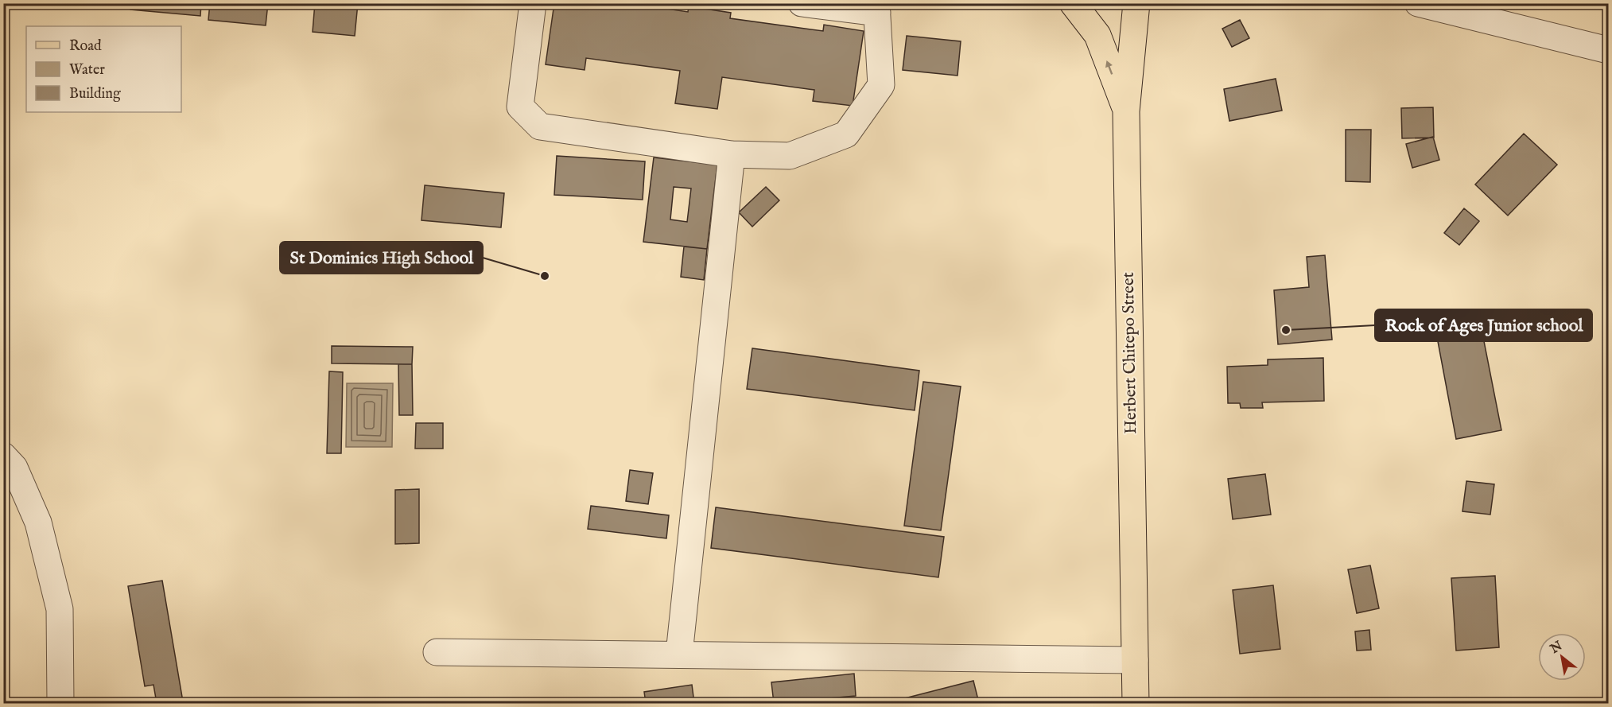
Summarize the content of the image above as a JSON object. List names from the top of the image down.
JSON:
{
  "streets": {
    "main road": ["Herbert Chitepo Street"]
  },
  "places": ["St Dominics High School", "Rock of Ages Junior school"],
  "legend": ["Road", "Water", "Building"],
  "north": "top left"
}
